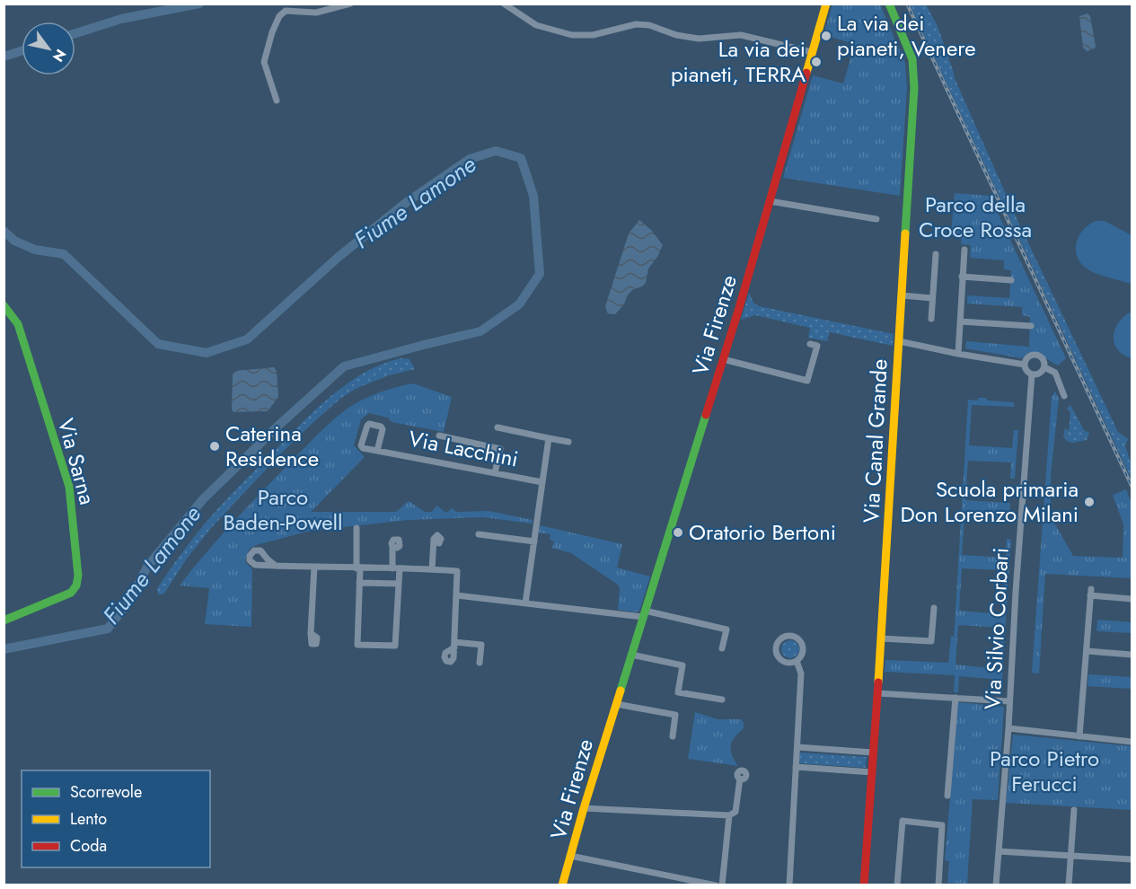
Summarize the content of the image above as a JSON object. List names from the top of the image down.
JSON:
{
  "streets": {
    "street": [
      "Via Firenze",
      "Via Canal Grande",
      "Via Lacchini",
      "Via Sarna",
      "Via Silvio Corbari"
    ]
  },
  "water": ["Fiume Lamone"],
  "parks": ["Parco della Croce Rossa", "Parco Baden-Powell", "Parco Pietro Ferucci"],
  "places": [
    "La via dei pianeti, Venere",
    "La via dei pianeti, TERRA",
    "Caterina Residence",
    "Scuola primaria Don Lorenzo Milani",
    "Oratorio Bertoni"
  ],
  "legend": ["Scorrevole", "Lento", "Coda"],
  "north": "bottom right"
}
